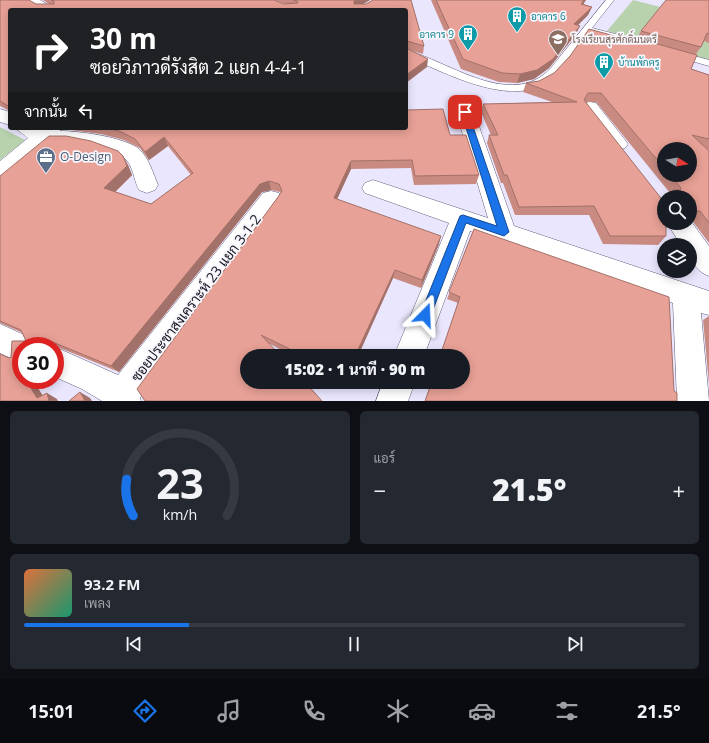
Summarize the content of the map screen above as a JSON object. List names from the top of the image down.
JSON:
{
  "streets": {
    "street": ["ซอยประชาสงเคราะห์ 23 แยก 3-1-2"]
  },
  "places": {
    "building": ["อาคาร 6", "อาคาร 9", "บ้านพักครู"],
    "school or university": ["โรงเรียนสุรศักดิ์มนตรี"],
    "office": ["O-Design"]
  },
  "north": "right",
  "page": {
    "turn": ["30 m", "ซอยวิภาวดีรังสิต 2 แยก 4-4-1"],
    "then": "จากนั้น",
    "limit": "30",
    "trip": "15:02 · 1 นาที · 90 m",
    "tile": "แอร์",
    "heat": ["−", "21.5°", "+"],
    "song": ["93.2 FM", "เพลง"],
    "tabs": ["15:01", "21.5°"],
    "gauge": ["23", "km/h"]
  }
}
